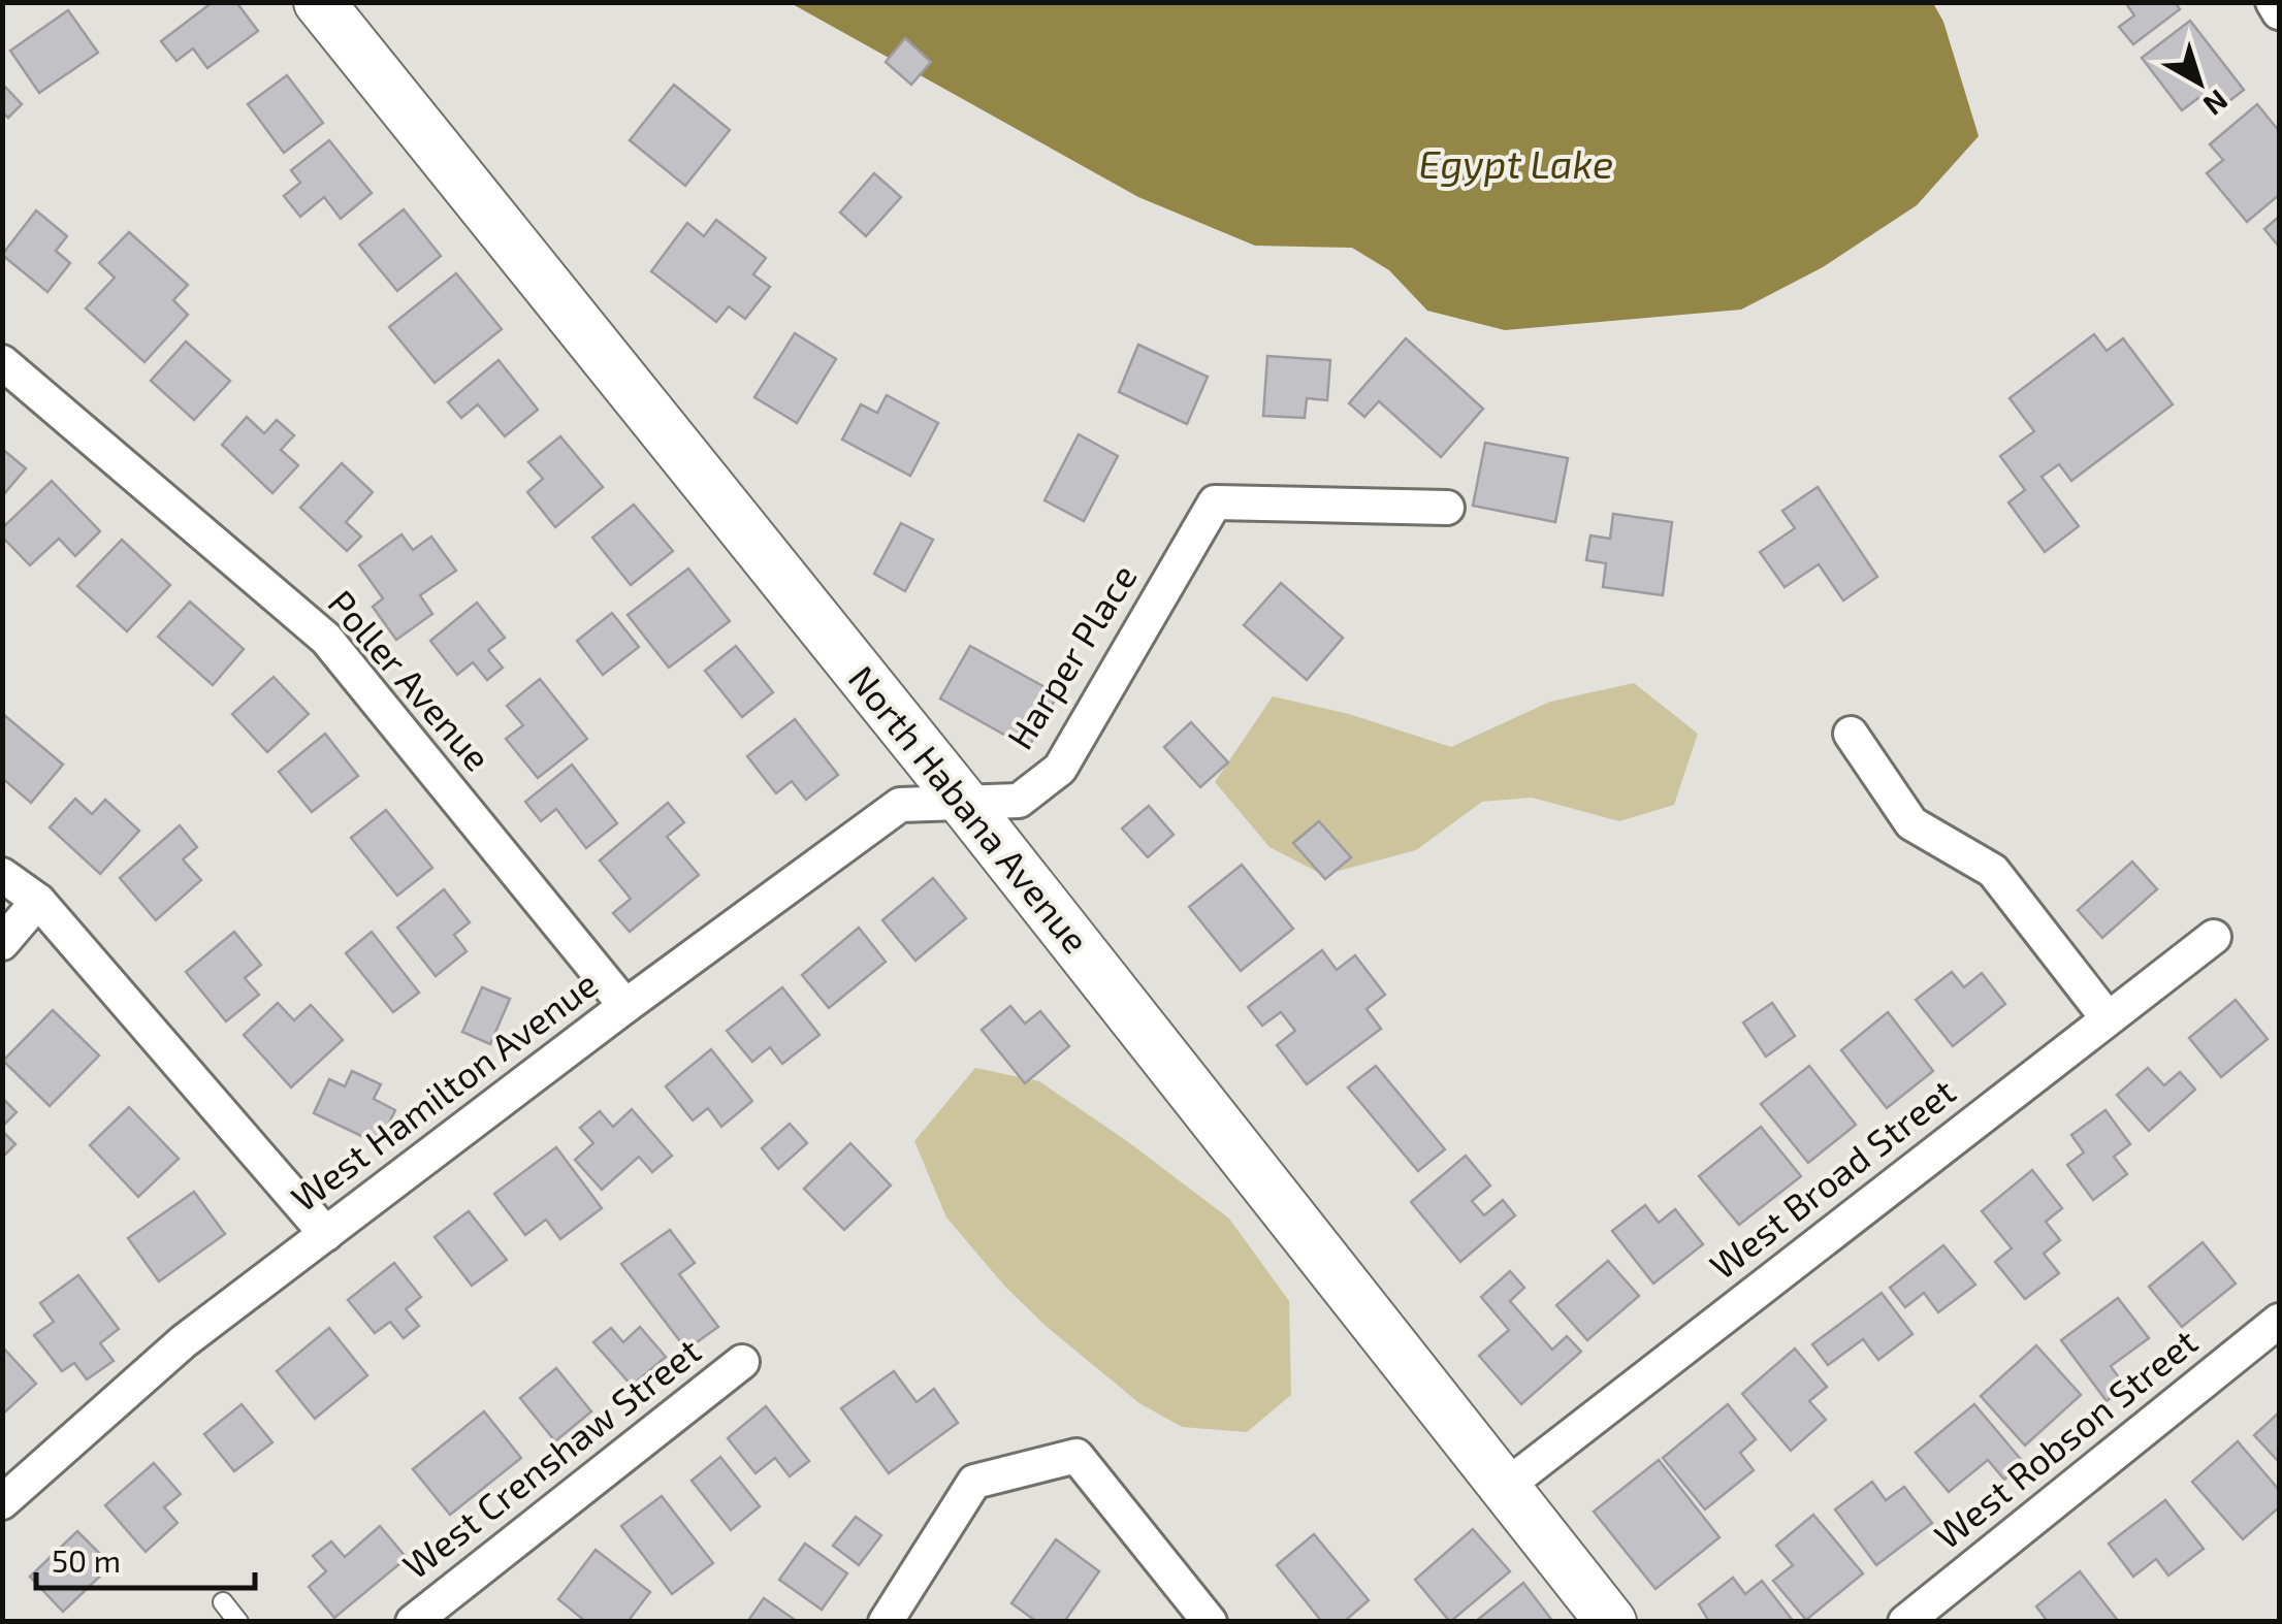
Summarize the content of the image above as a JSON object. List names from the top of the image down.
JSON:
{
  "streets": {
    "street": [
      "Harper Place",
      "Poller Avenue",
      "North Habana Avenue",
      "West Hamilton Avenue",
      "West Broad Street",
      "West Robson Street",
      "West Crenshaw Street"
    ]
  },
  "crossings": [
    ["Harper Place", "North Habana Avenue"],
    ["Harper Place", "West Hamilton Avenue"],
    ["Poller Avenue", "West Hamilton Avenue"],
    ["North Habana Avenue", "West Hamilton Avenue"],
    ["North Habana Avenue", "West Broad Street"]
  ],
  "water": ["Egypt Lake"],
  "scale_bar": "50 m",
  "north": "bottom right"
}
